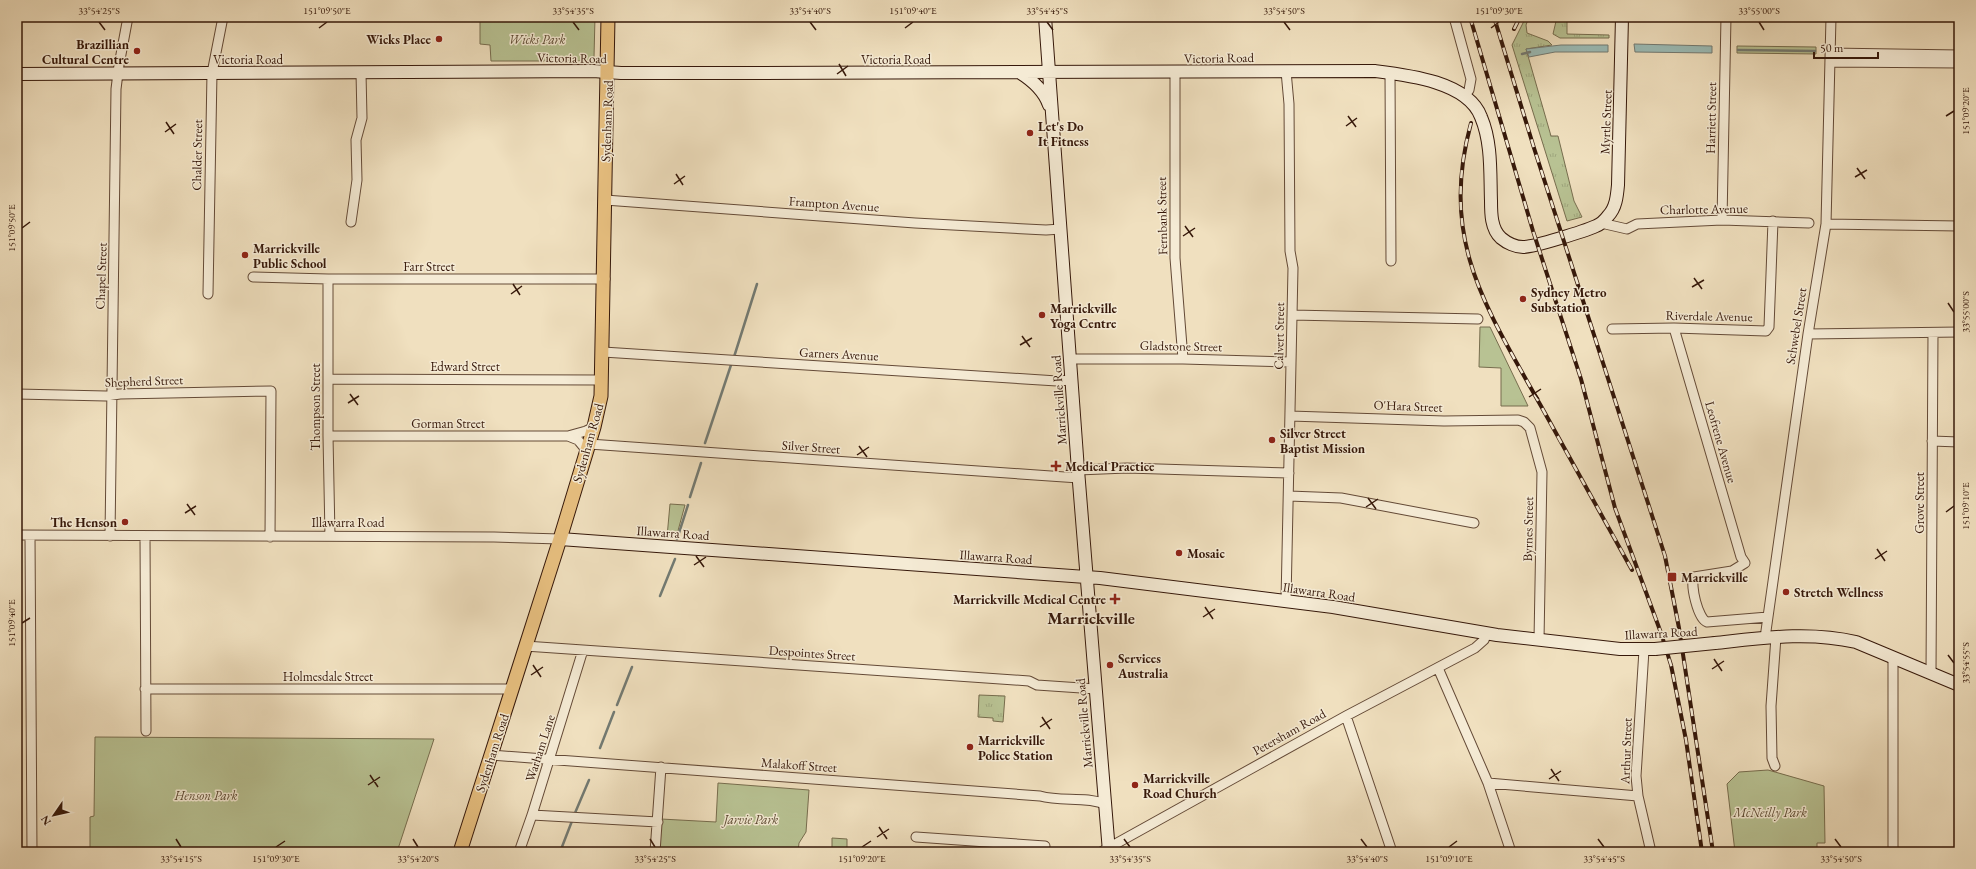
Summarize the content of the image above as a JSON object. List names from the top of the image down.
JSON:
{
  "streets": {
    "main road": [
      "Victoria Road",
      "Sydenham Road",
      "Myrtle Street",
      "Marrickville Road",
      "Illawarra Road"
    ],
    "street": [
      "Harriett Street",
      "Chalder Street",
      "Frampton Avenue",
      "Charlotte Avenue",
      "Fernbank Street",
      "Farr Street",
      "Chapel Street",
      "Riverdale Avenue",
      "Schwebel Street",
      "Calvert Street",
      "Gladstone Street",
      "Garners Avenue",
      "Edward Street",
      "Shepherd Street",
      "O'Hara Street",
      "Thompson Street",
      "Gorman Street",
      "Leofrene Avenue",
      "Silver Street",
      "Grove Street",
      "Byrnes Street",
      "Despointes Street",
      "Holmesdale Street",
      "Petersham Road",
      "Warham Lane",
      "Arthur Street",
      "Malakoff Street"
    ]
  },
  "crossings": [
    ["Victoria Road", "Sydenham Road"],
    ["Victoria Road", "Myrtle Street"],
    ["Victoria Road", "Chalder Street"],
    ["Victoria Road", "Charlotte Avenue"],
    ["Victoria Road", "Fernbank Street"],
    ["Victoria Road", "Chapel Street"],
    ["Victoria Road", "Calvert Street"],
    ["Victoria Road", "Marrickville Road"],
    ["Harriett Street", "Charlotte Avenue"],
    ["Sydenham Road", "Frampton Avenue"],
    ["Sydenham Road", "Farr Street"],
    ["Sydenham Road", "Garners Avenue"],
    ["Sydenham Road", "Edward Street"],
    ["Sydenham Road", "Gorman Street"],
    ["Sydenham Road", "Silver Street"],
    ["Sydenham Road", "Illawarra Road"],
    ["Sydenham Road", "Despointes Street"],
    ["Sydenham Road", "Holmesdale Street"],
    ["Sydenham Road", "Malakoff Street"],
    ["Myrtle Street", "Charlotte Avenue"],
    ["Frampton Avenue", "Marrickville Road"],
    ["Charlotte Avenue", "Riverdale Avenue"],
    ["Fernbank Street", "Gladstone Street"],
    ["Farr Street", "Thompson Street"],
    ["Chapel Street", "Shepherd Street"],
    ["Chapel Street", "Illawarra Road"],
    ["Riverdale Avenue", "Leofrene Avenue"],
    ["Schwebel Street", "Leofrene Avenue"],
    ["Schwebel Street", "Illawarra Road"],
    ["Calvert Street", "Gladstone Street"],
    ["Calvert Street", "O'Hara Street"],
    ["Calvert Street", "Silver Street"],
    ["Calvert Street", "Illawarra Road"],
    ["Gladstone Street", "Marrickville Road"],
    ["Garners Avenue", "Marrickville Road"],
    ["Edward Street", "Thompson Street"],
    ["Shepherd Street", "Illawarra Road"],
    ["Marrickville Road", "Silver Street"],
    ["Marrickville Road", "Illawarra Road"],
    ["Marrickville Road", "Despointes Street"],
    ["Marrickville Road", "Petersham Road"],
    ["Marrickville Road", "Malakoff Street"],
    ["O'Hara Street", "Byrnes Street"],
    ["Thompson Street", "Gorman Street"],
    ["Thompson Street", "Illawarra Road"],
    ["Grove Street", "Illawarra Road"],
    ["Illawarra Road", "Byrnes Street"],
    ["Illawarra Road", "Petersham Road"],
    ["Illawarra Road", "Arthur Street"],
    ["Despointes Street", "Warham Lane"],
    ["Warham Lane", "Malakoff Street"]
  ],
  "districts": ["Marrickville"],
  "parks": [
    "Wicks Park",
    "Henson Park",
    "McNeilly Park",
    "Jarvie Park"
  ],
  "places": {
    "other": [
      "Wicks Place",
      "Brazillian Cultural Centre",
      "Let's Do It Fitness",
      "Marrickville Public School",
      "Sydney Metro Substation",
      "Marrickville Yoga Centre",
      "Silver Street Baptist Mission",
      "The Henson",
      "Mosaic",
      "Stretch Wellness",
      "Services Australia",
      "Marrickville Police Station",
      "Marrickville Road Church"
    ],
    "health": ["Medical Practice", "Marrickville Medical Centre"],
    "transit": ["Marrickville"]
  },
  "scale_bar": "50 m",
  "north": "bottom left",
  "coordinates": [
    "33°54'25\"S",
    "151°09'50\"E",
    "33°54'35\"S",
    "33°54'40\"S",
    "151°09'40\"E",
    "33°54'45\"S",
    "33°54'50\"S",
    "151°09'30\"E",
    "33°55'00\"S",
    "151°09'20\"E",
    "151°09'10\"E",
    "33°54'55\"S",
    "33°54'15\"S",
    "33°54'20\"S"
  ]
}
